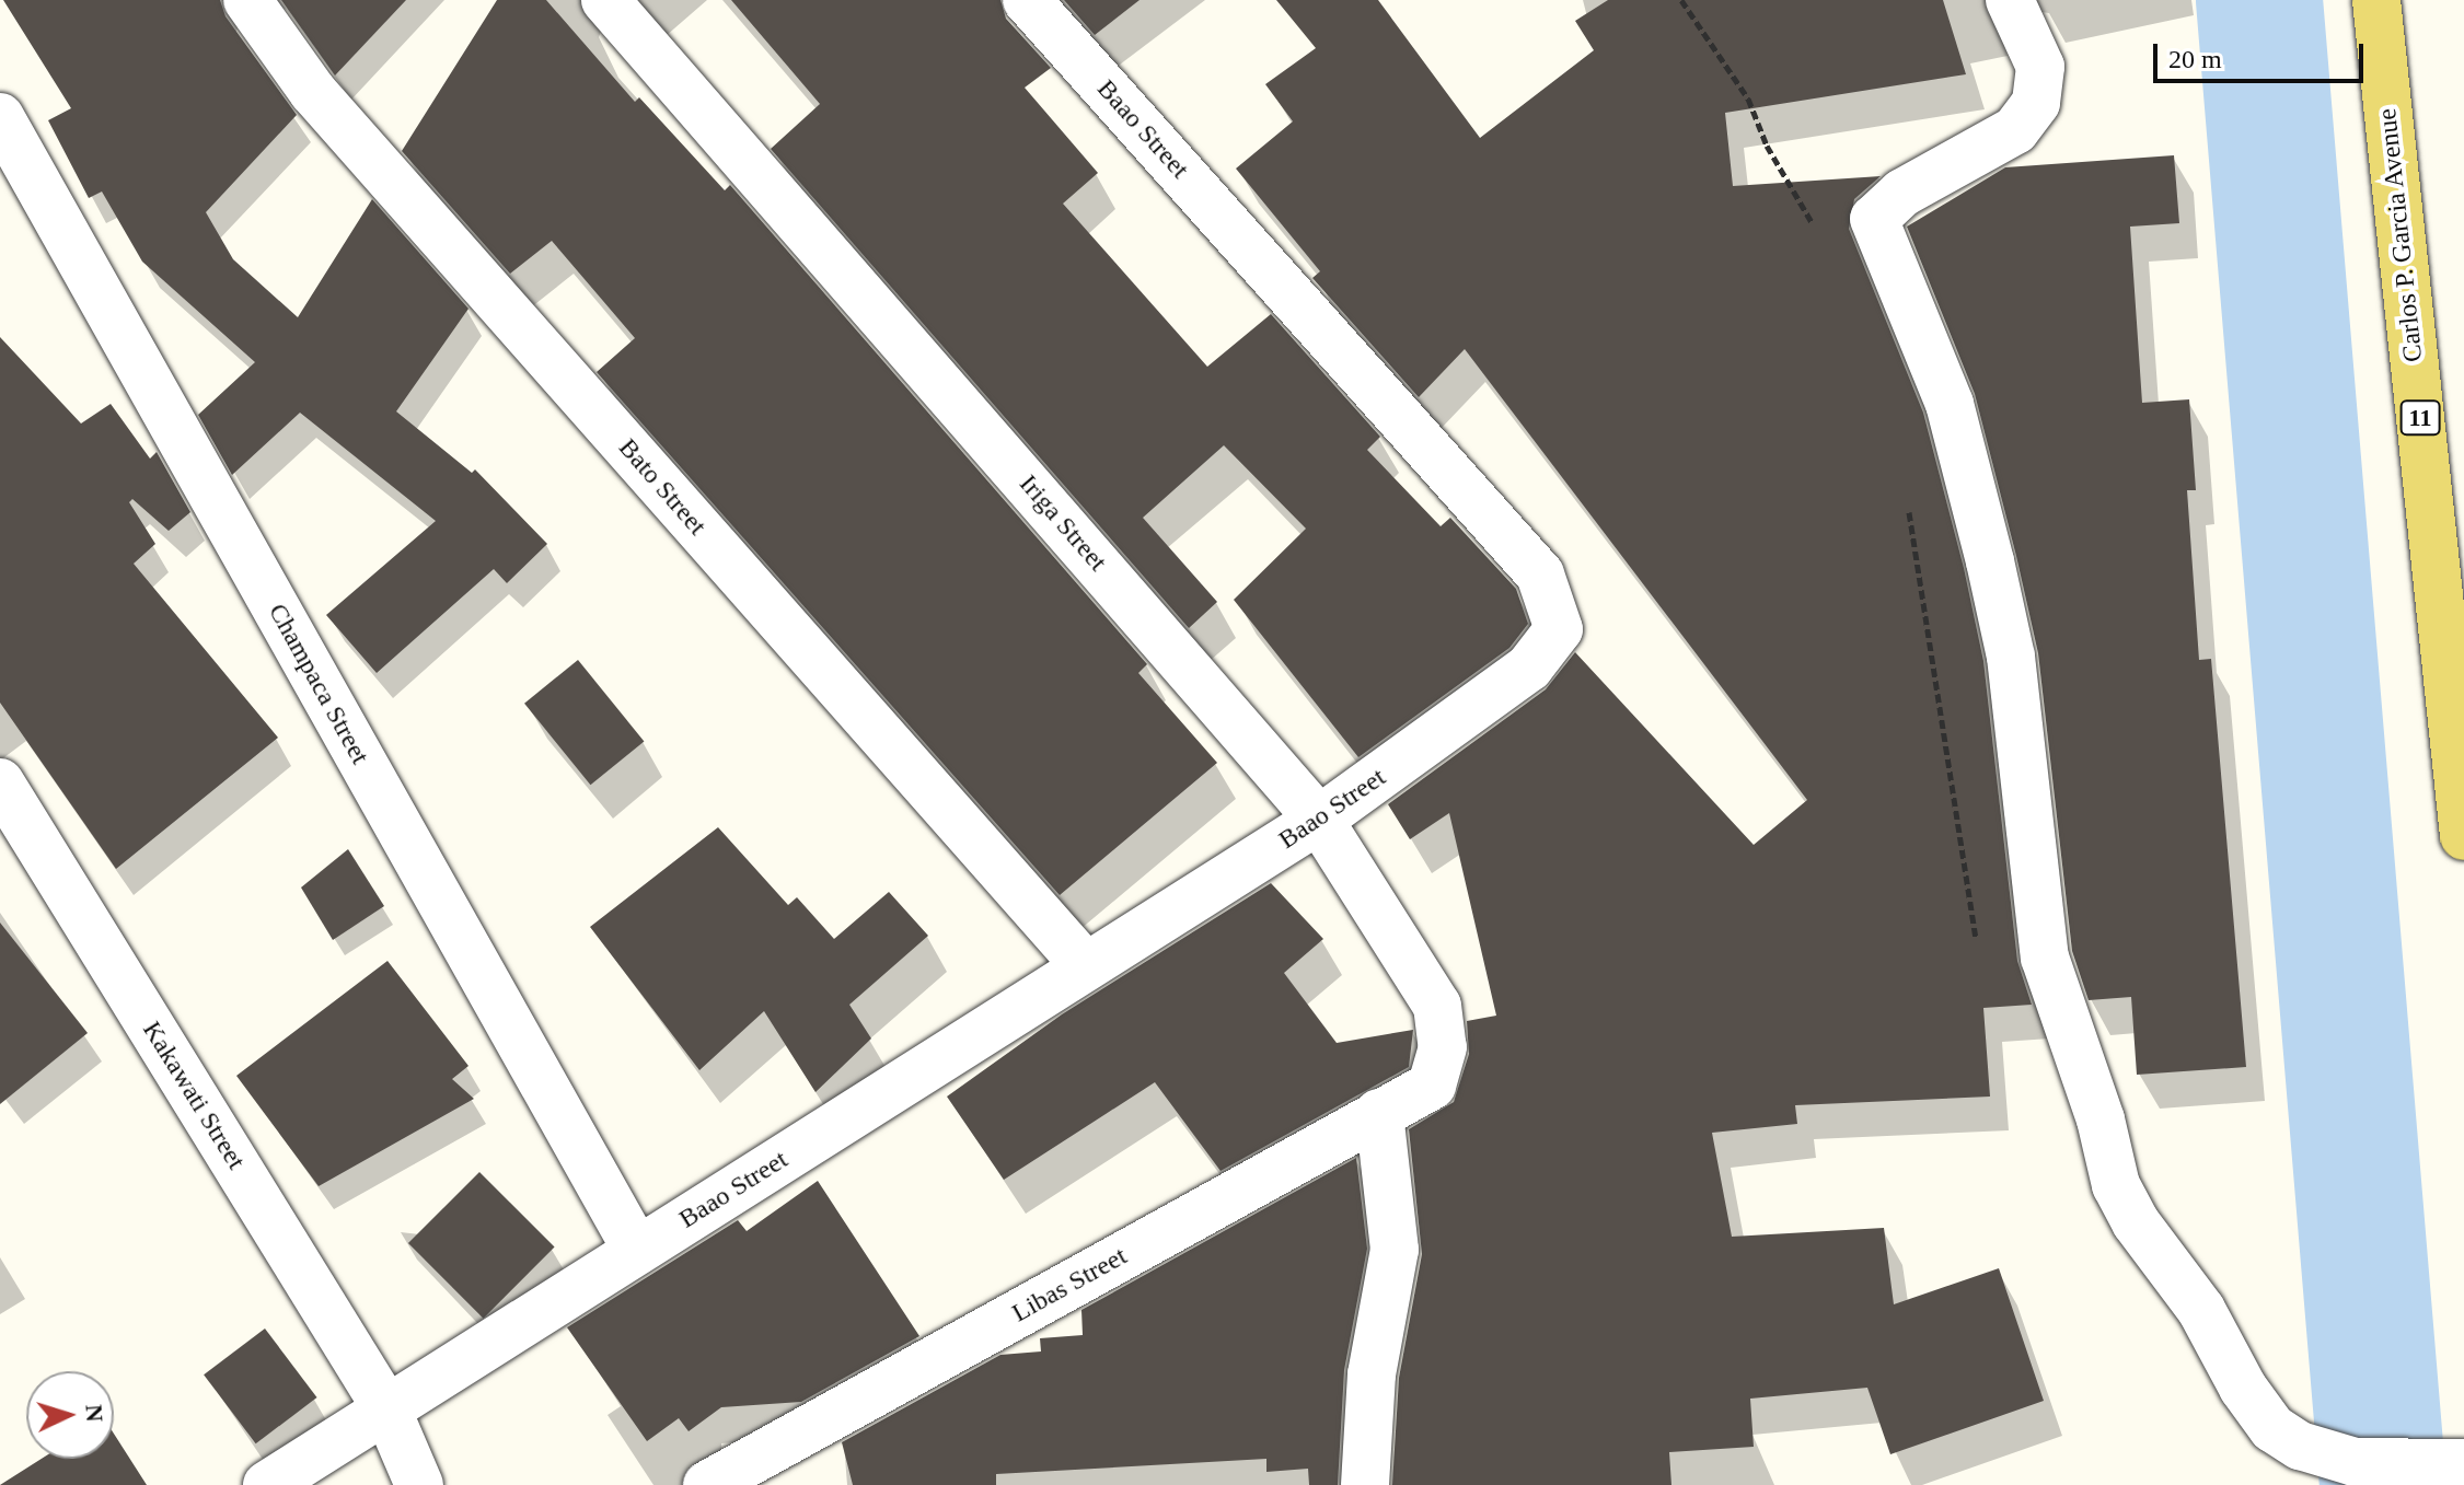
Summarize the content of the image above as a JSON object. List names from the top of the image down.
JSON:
{
  "streets": {
    "main road": ["Carlos P. Garcia Avenue", "11"],
    "street": [
      "Baao Street",
      "Bato Street",
      "Iriga Street",
      "Champaca Street",
      "Kakawati Street",
      "Libas Street"
    ]
  },
  "crossings": [
    ["Baao Street", "Bato Street"],
    ["Baao Street", "Iriga Street"],
    ["Baao Street", "Champaca Street"],
    ["Baao Street", "Kakawati Street"],
    ["Iriga Street", "Libas Street"]
  ],
  "scale_bar": "20 m",
  "north": "right"
}
